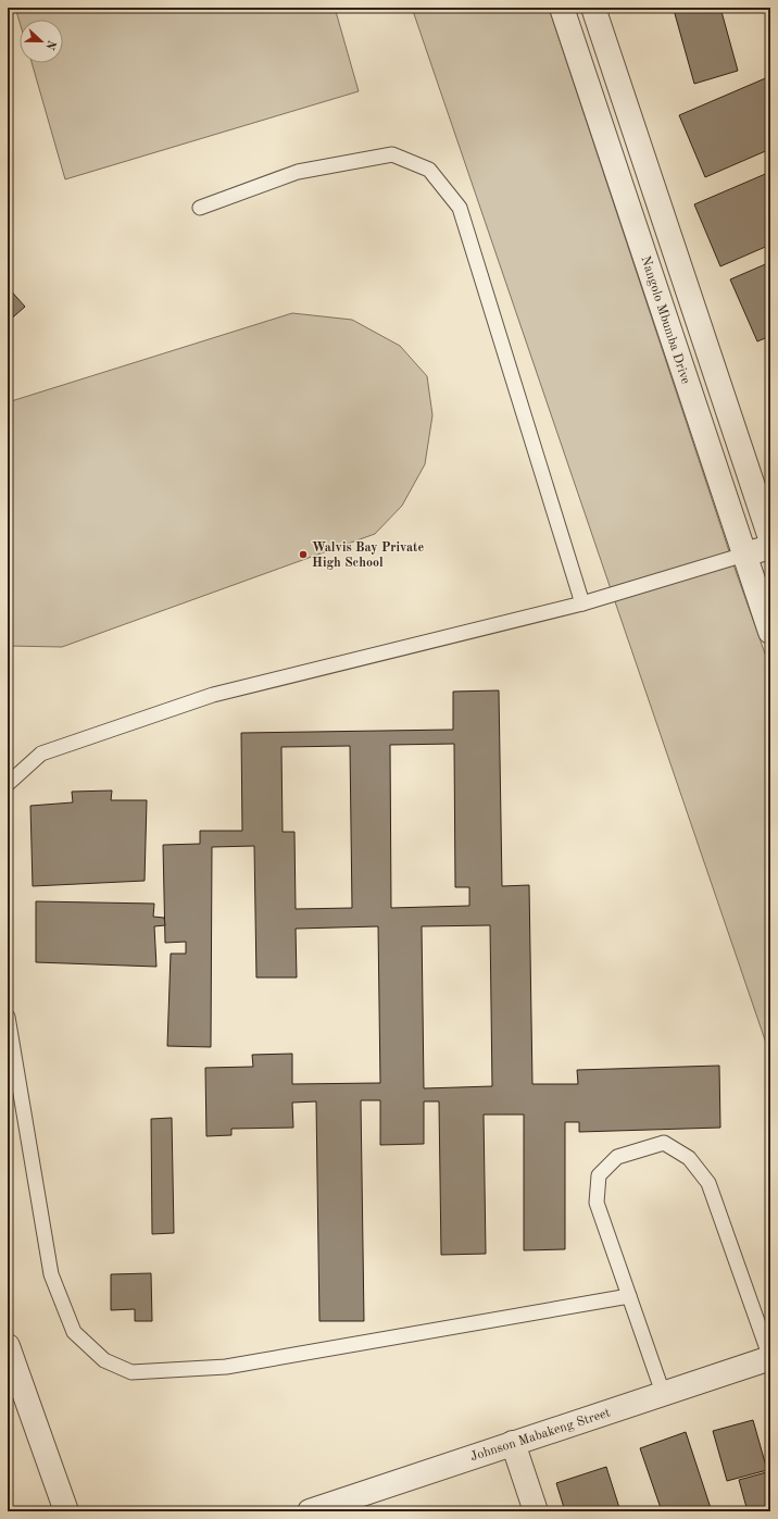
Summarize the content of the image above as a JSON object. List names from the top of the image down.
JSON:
{
  "streets": {
    "street": ["Nangolo Mbumba Drive", "Johnson Mabakeng Street"]
  },
  "places": ["Walvis Bay Private High School"],
  "north": "right"
}
